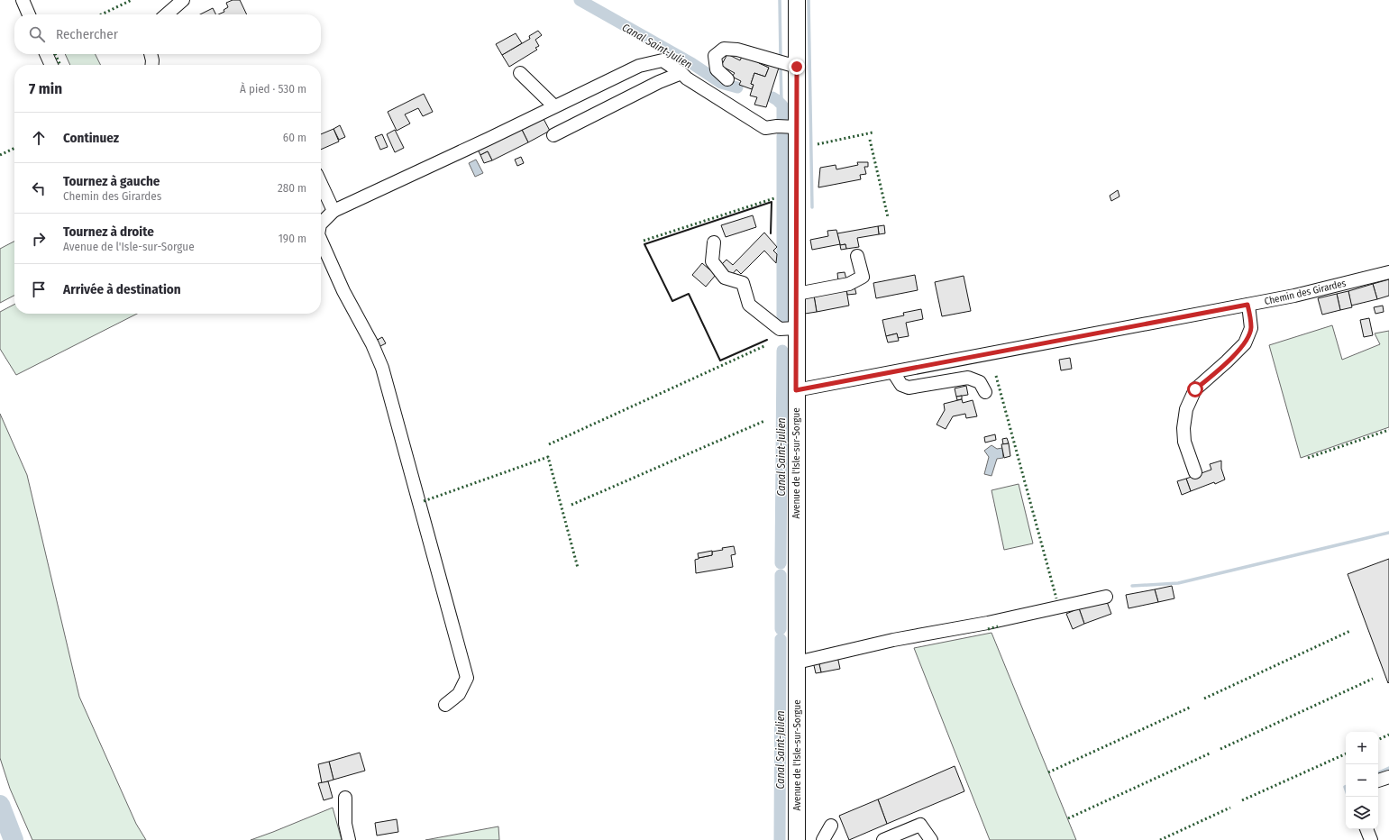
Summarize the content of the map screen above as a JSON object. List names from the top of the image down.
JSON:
{
  "streets": {
    "main road": ["Avenue de l'Isle-sur-Sorgue"],
    "street": ["Chemin des Girardes"]
  },
  "crossings": [
    ["Chemin des Girardes", "Avenue de l'Isle-sur-Sorgue"]
  ],
  "water": ["Canal Saint-Julien"],
  "page": {
    "search": "Rechercher",
    "heading": ["7 min", "À pied · 530 m"],
    "list": [
      ["Continuez", "60 m"],
      ["Tournez à gauche", "Chemin des Girardes", "280 m"],
      ["Tournez à droite", "Avenue de l'Isle-sur-Sorgue", "190 m"],
      "Arrivée à destination"
    ],
    "map_buttons": ["+", "−"]
  }
}
